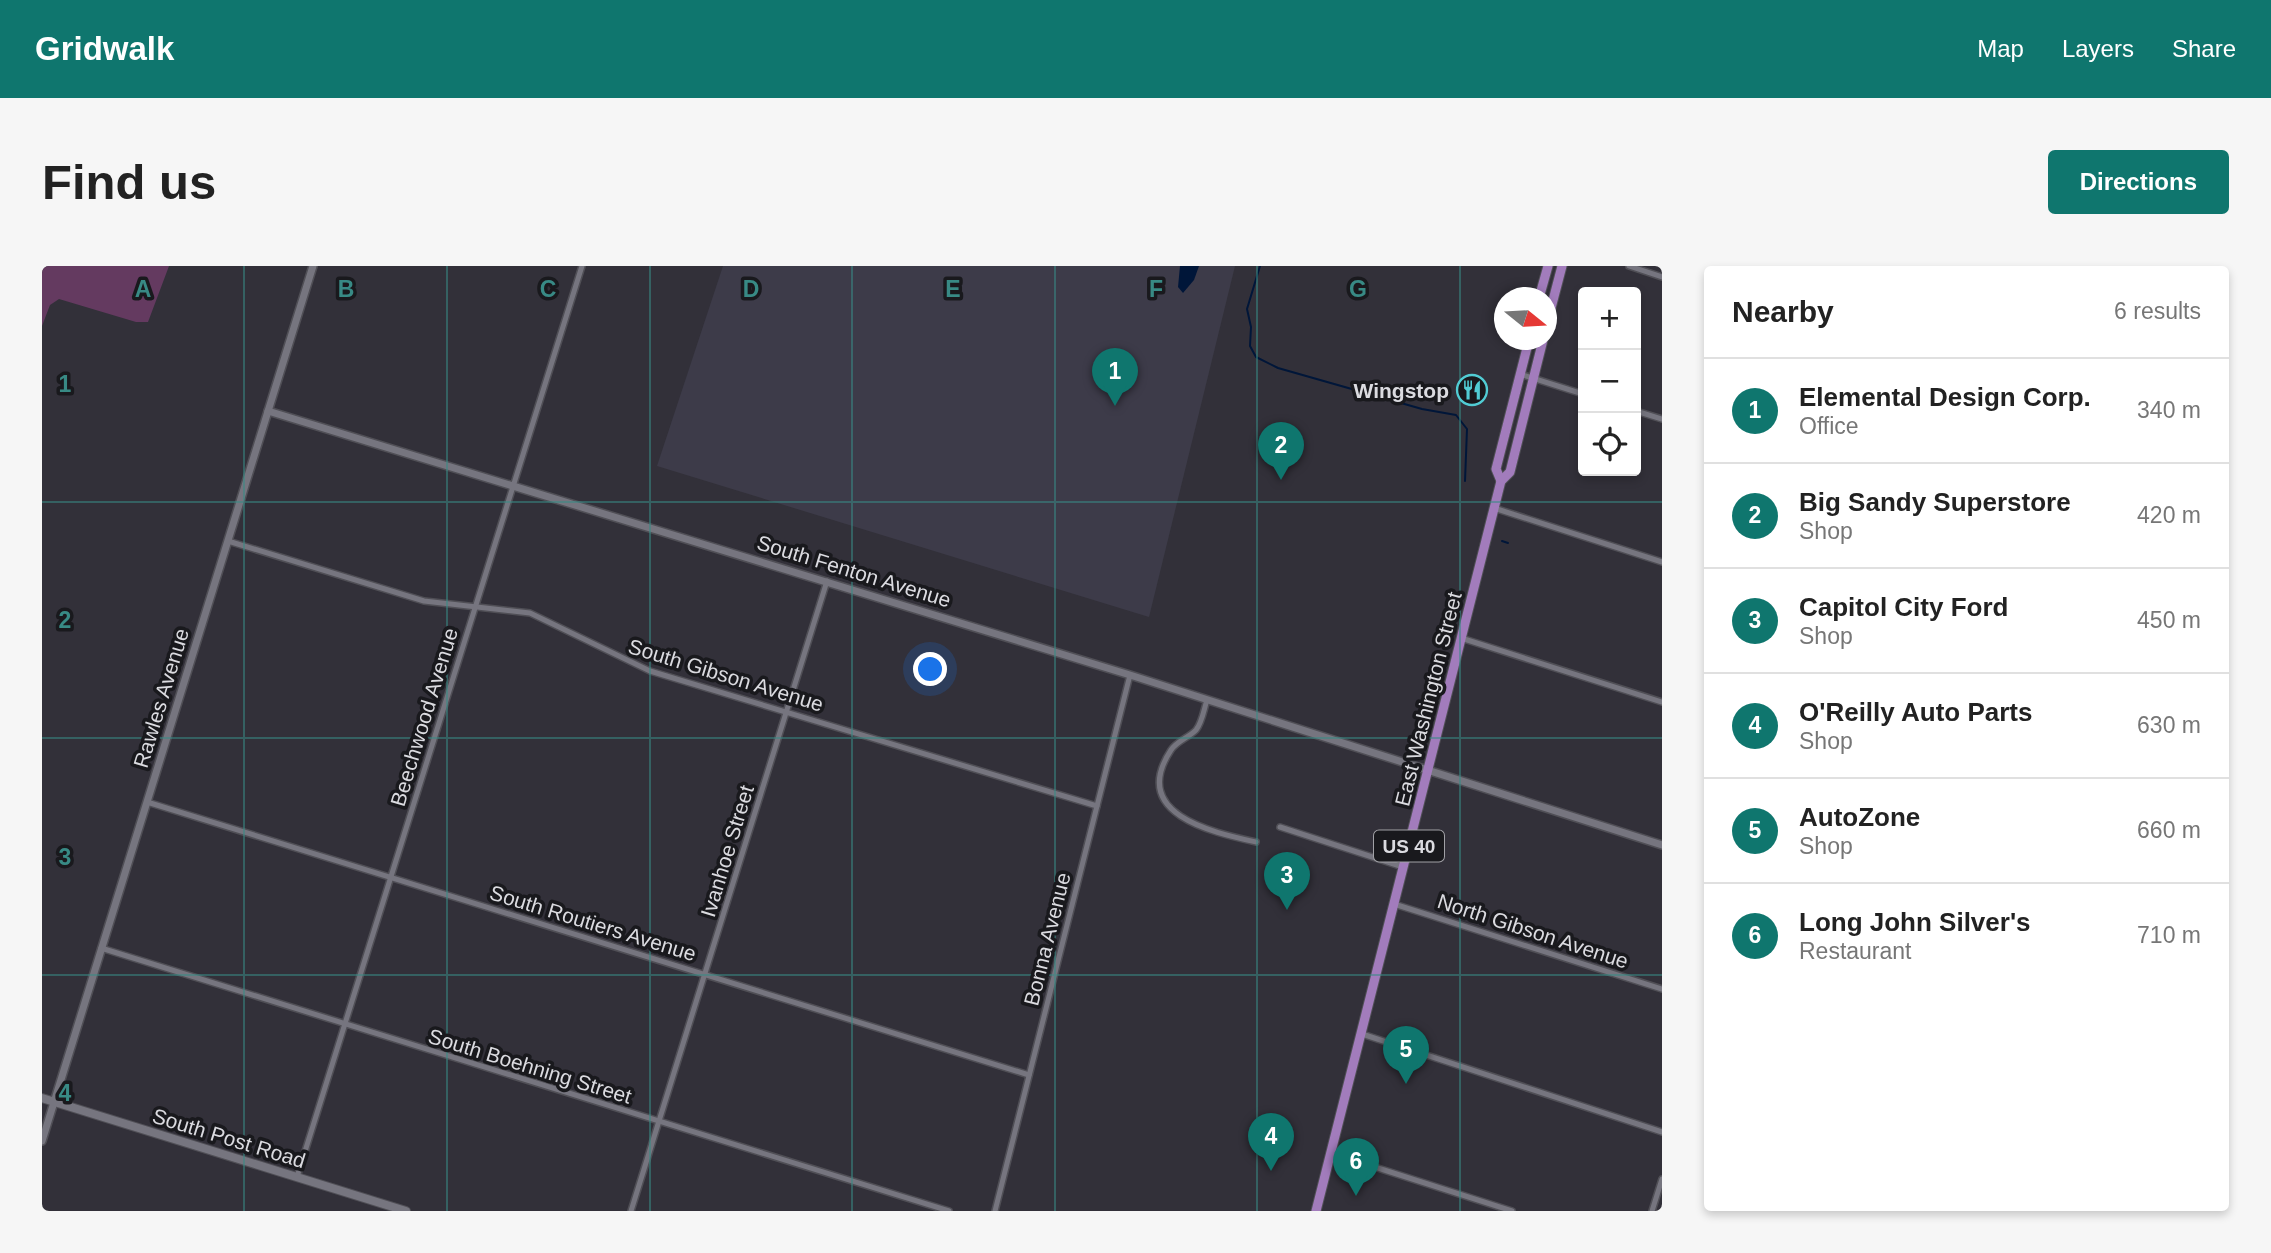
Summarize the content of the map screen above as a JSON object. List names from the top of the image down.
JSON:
{
  "streets": {
    "main road": ["East Washington Street", "US 40", "South Post Road"],
    "street": [
      "South Fenton Avenue",
      "South Gibson Avenue",
      "Rawles Avenue",
      "Beechwood Avenue",
      "Ivanhoe Street",
      "South Routiers Avenue",
      "North Gibson Avenue",
      "Bonna Avenue",
      "South Boehning Street"
    ]
  },
  "crossings": [
    ["South Fenton Avenue", "Rawles Avenue"],
    ["South Fenton Avenue", "East Washington Street"],
    ["South Fenton Avenue", "Beechwood Avenue"],
    ["South Fenton Avenue", "Ivanhoe Street"],
    ["South Fenton Avenue", "Bonna Avenue"],
    ["South Gibson Avenue", "Rawles Avenue"],
    ["South Gibson Avenue", "Beechwood Avenue"],
    ["South Gibson Avenue", "Ivanhoe Street"],
    ["South Gibson Avenue", "Bonna Avenue"],
    ["Rawles Avenue", "South Routiers Avenue"],
    ["Rawles Avenue", "South Boehning Street"],
    ["Rawles Avenue", "South Post Road"],
    ["East Washington Street", "North Gibson Avenue"],
    ["Beechwood Avenue", "South Routiers Avenue"],
    ["Beechwood Avenue", "South Boehning Street"],
    ["Beechwood Avenue", "South Post Road"],
    ["Ivanhoe Street", "South Routiers Avenue"],
    ["Ivanhoe Street", "South Boehning Street"],
    ["South Routiers Avenue", "Bonna Avenue"]
  ],
  "places": {
    "restaurant": ["Wingstop"]
  },
  "north": "right",
  "page": {
    "header": "Gridwalk",
    "nav": ["Map", "Layers", "Share"],
    "buttons": "Directions",
    "title": "Find us",
    "heading": ["Nearby", "6 results"],
    "map_buttons": ["+", "−"],
    "pins": [
      "1",
      "2",
      "3",
      "5",
      "4",
      "6"
    ],
    "list": [
      {
        "mark": "1",
        "name": "Elemental Design Corp.",
        "note": "Office",
        "value": "340 m"
      },
      {
        "mark": "2",
        "name": "Big Sandy Superstore",
        "note": "Shop",
        "value": "420 m"
      },
      {
        "mark": "3",
        "name": "Capitol City Ford",
        "note": "Shop",
        "value": "450 m"
      },
      {
        "mark": "4",
        "name": "O'Reilly Auto Parts",
        "note": "Shop",
        "value": "630 m"
      },
      {
        "mark": "5",
        "name": "AutoZone",
        "note": "Shop",
        "value": "660 m"
      },
      {
        "mark": "6",
        "name": "Long John Silver's",
        "note": "Restaurant",
        "value": "710 m"
      }
    ]
  },
  "grid": {
    "columns": [
      "A",
      "B",
      "C",
      "D",
      "E",
      "F",
      "G"
    ],
    "rows": [
      "1",
      "2",
      "3",
      "4"
    ]
  }
}
